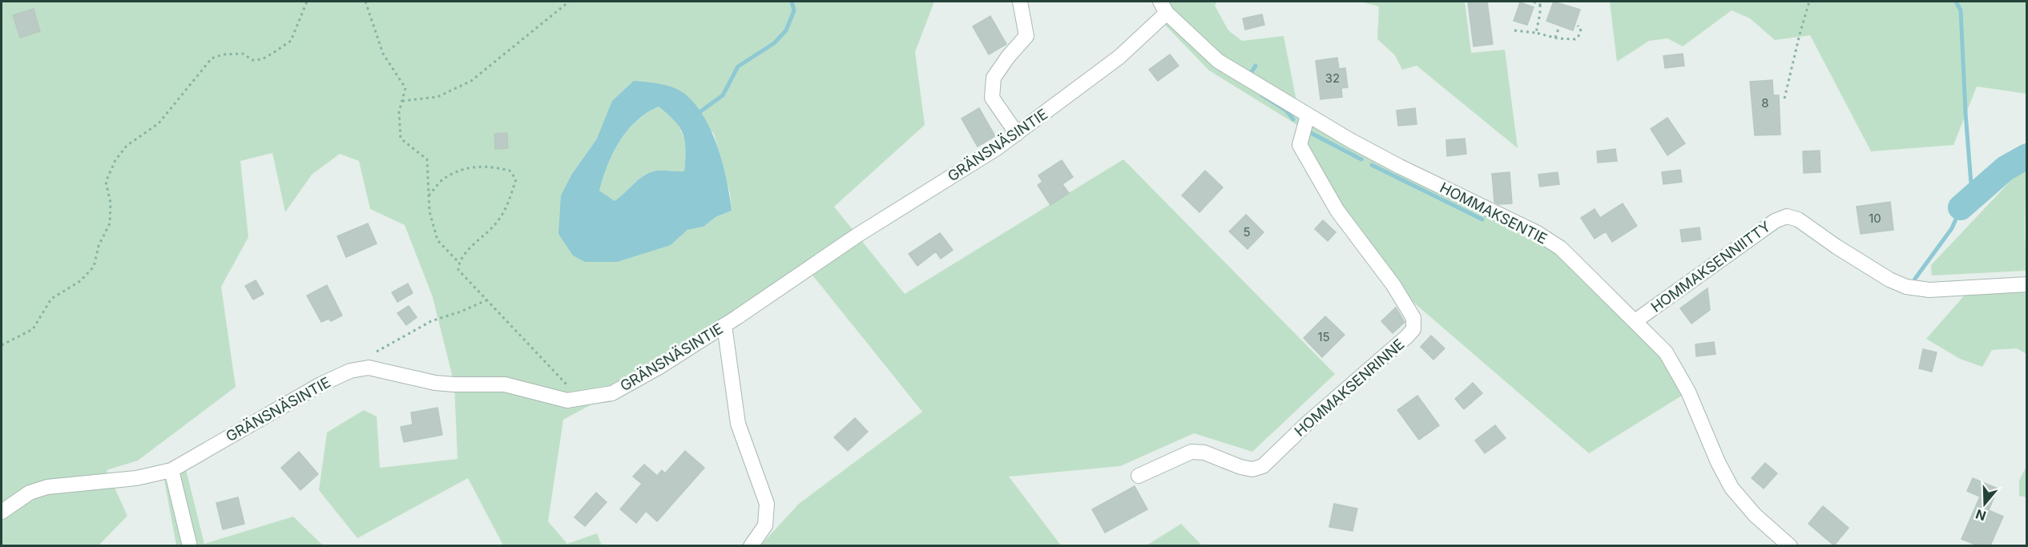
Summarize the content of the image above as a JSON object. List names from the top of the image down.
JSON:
{
  "streets": {
    "street": [
      "GRÄNSNÄSINTIE",
      "HOMMAKSENTIE",
      "HOMMAKSENNIITTY",
      "HOMMAKSENRINNE"
    ]
  },
  "crossings": [
    ["GRÄNSNÄSINTIE", "HOMMAKSENTIE"],
    ["HOMMAKSENTIE", "HOMMAKSENNIITTY"],
    ["HOMMAKSENTIE", "HOMMAKSENRINNE"]
  ],
  "house_numbers": [
    "32",
    "8",
    "10",
    "5",
    "15"
  ],
  "north": "bottom"
}
